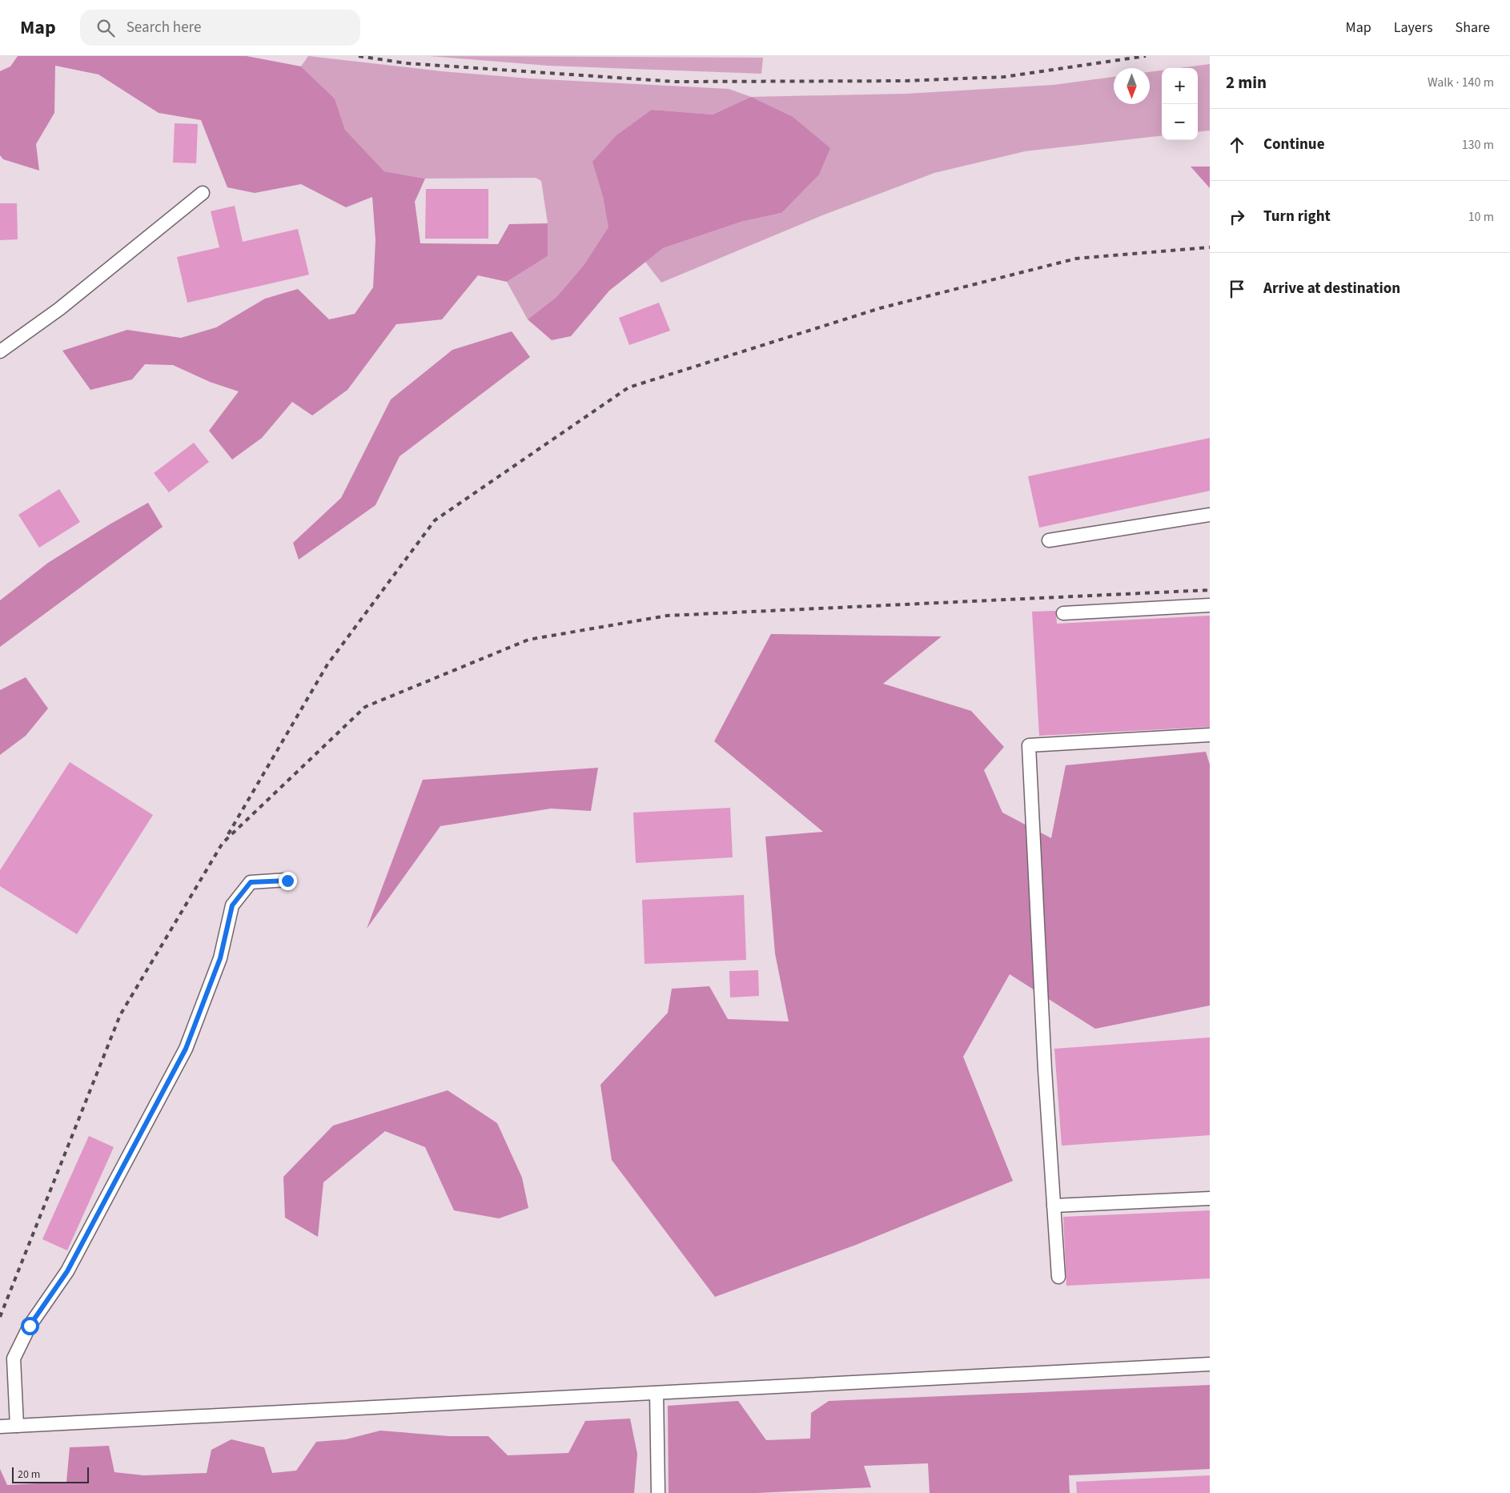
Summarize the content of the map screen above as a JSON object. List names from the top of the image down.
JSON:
{
  "scale_bar": "20 m",
  "north": "bottom",
  "page": {
    "header": "Map",
    "search": "Search here",
    "nav": ["Map", "Layers", "Share"],
    "heading": ["2 min", "Walk · 140 m"],
    "map_buttons": ["+", "−"],
    "list": [
      ["Continue", "130 m"],
      ["Turn right", "10 m"],
      "Arrive at destination"
    ],
    "scale": "20 m"
  }
}
